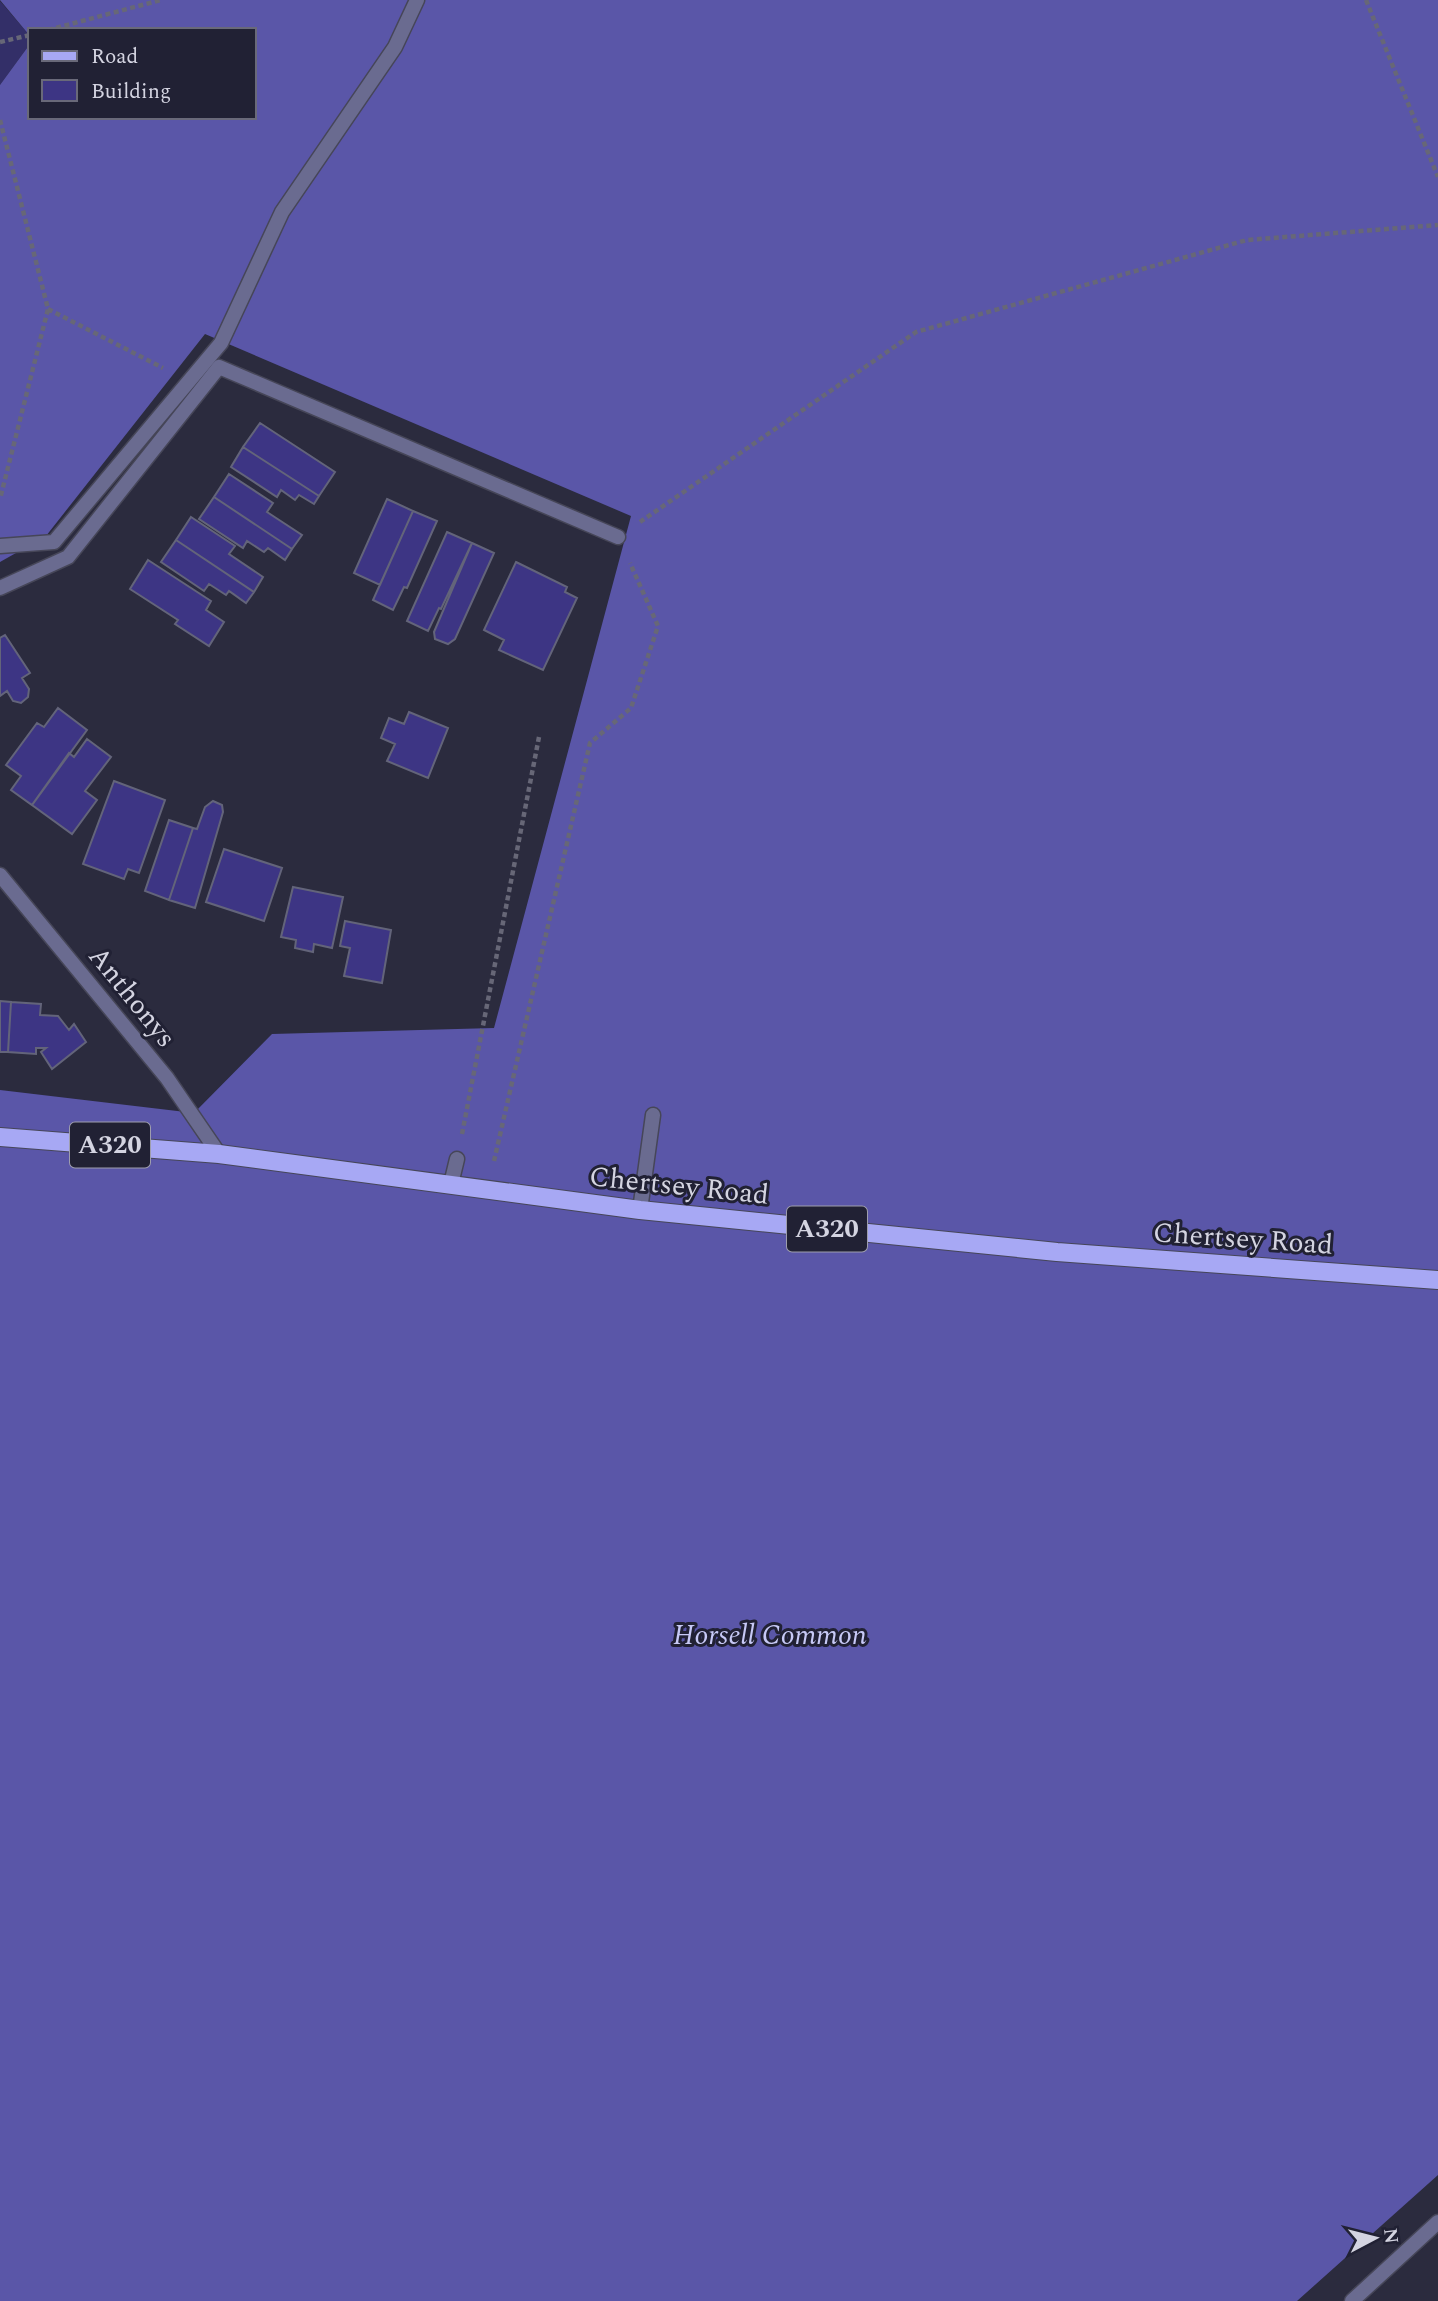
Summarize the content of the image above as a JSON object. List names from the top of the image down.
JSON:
{
  "streets": {
    "main road": ["A320", "Chertsey Road"],
    "street": ["Anthonys"]
  },
  "crossings": [
    ["Anthonys", "Chertsey Road"]
  ],
  "parks": ["Horsell Common"],
  "legend": ["Road", "Building"],
  "north": "right"
}
